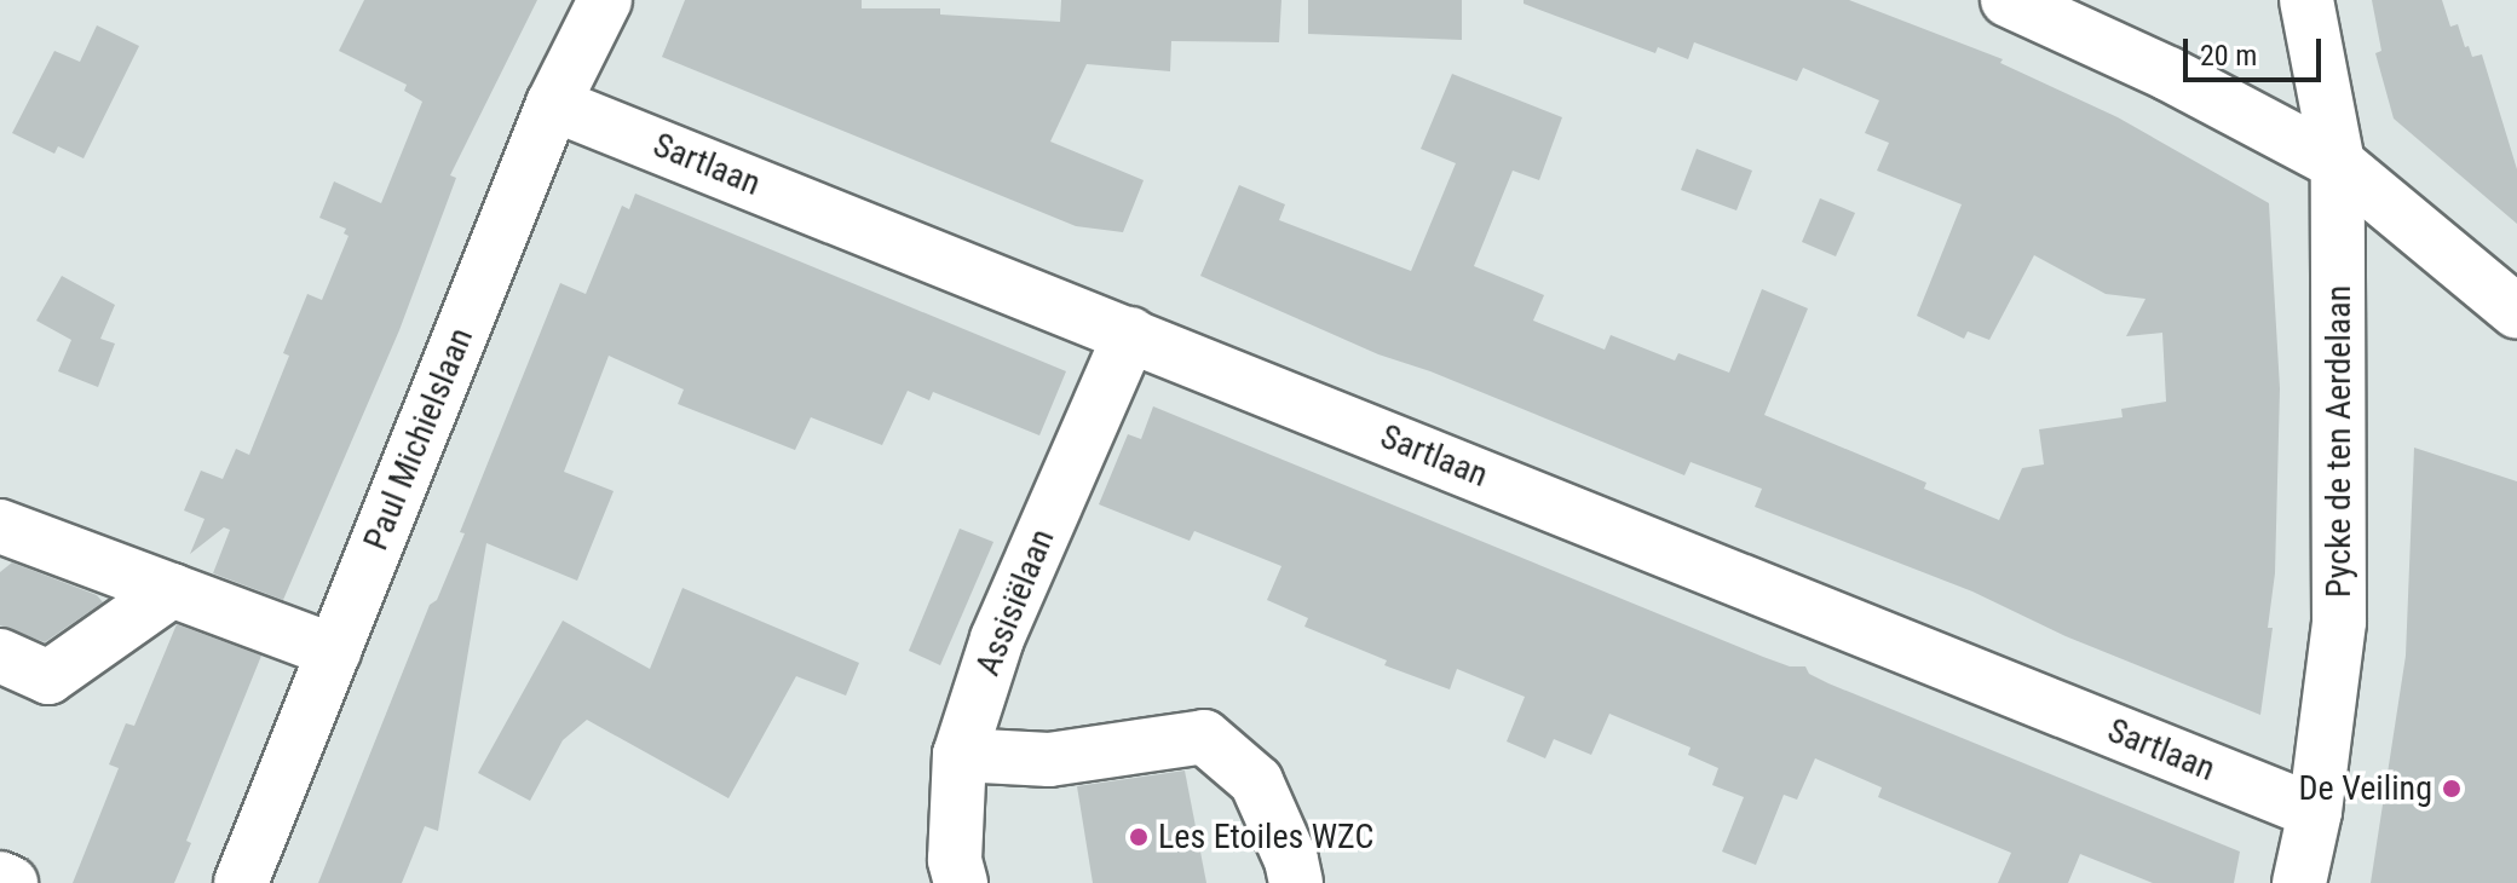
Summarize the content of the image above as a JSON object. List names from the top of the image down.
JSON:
{
  "streets": {
    "street": [
      "Sartlaan",
      "Paul Michielslaan",
      "Pycke de ten Aerdelaan",
      "Assisiëlaan"
    ]
  },
  "crossings": [
    ["Sartlaan", "Paul Michielslaan"],
    ["Sartlaan", "Pycke de ten Aerdelaan"],
    ["Sartlaan", "Assisiëlaan"]
  ],
  "places": ["De Veiling", "Les Etoiles WZC"],
  "scale_bar": "20 m"
}
